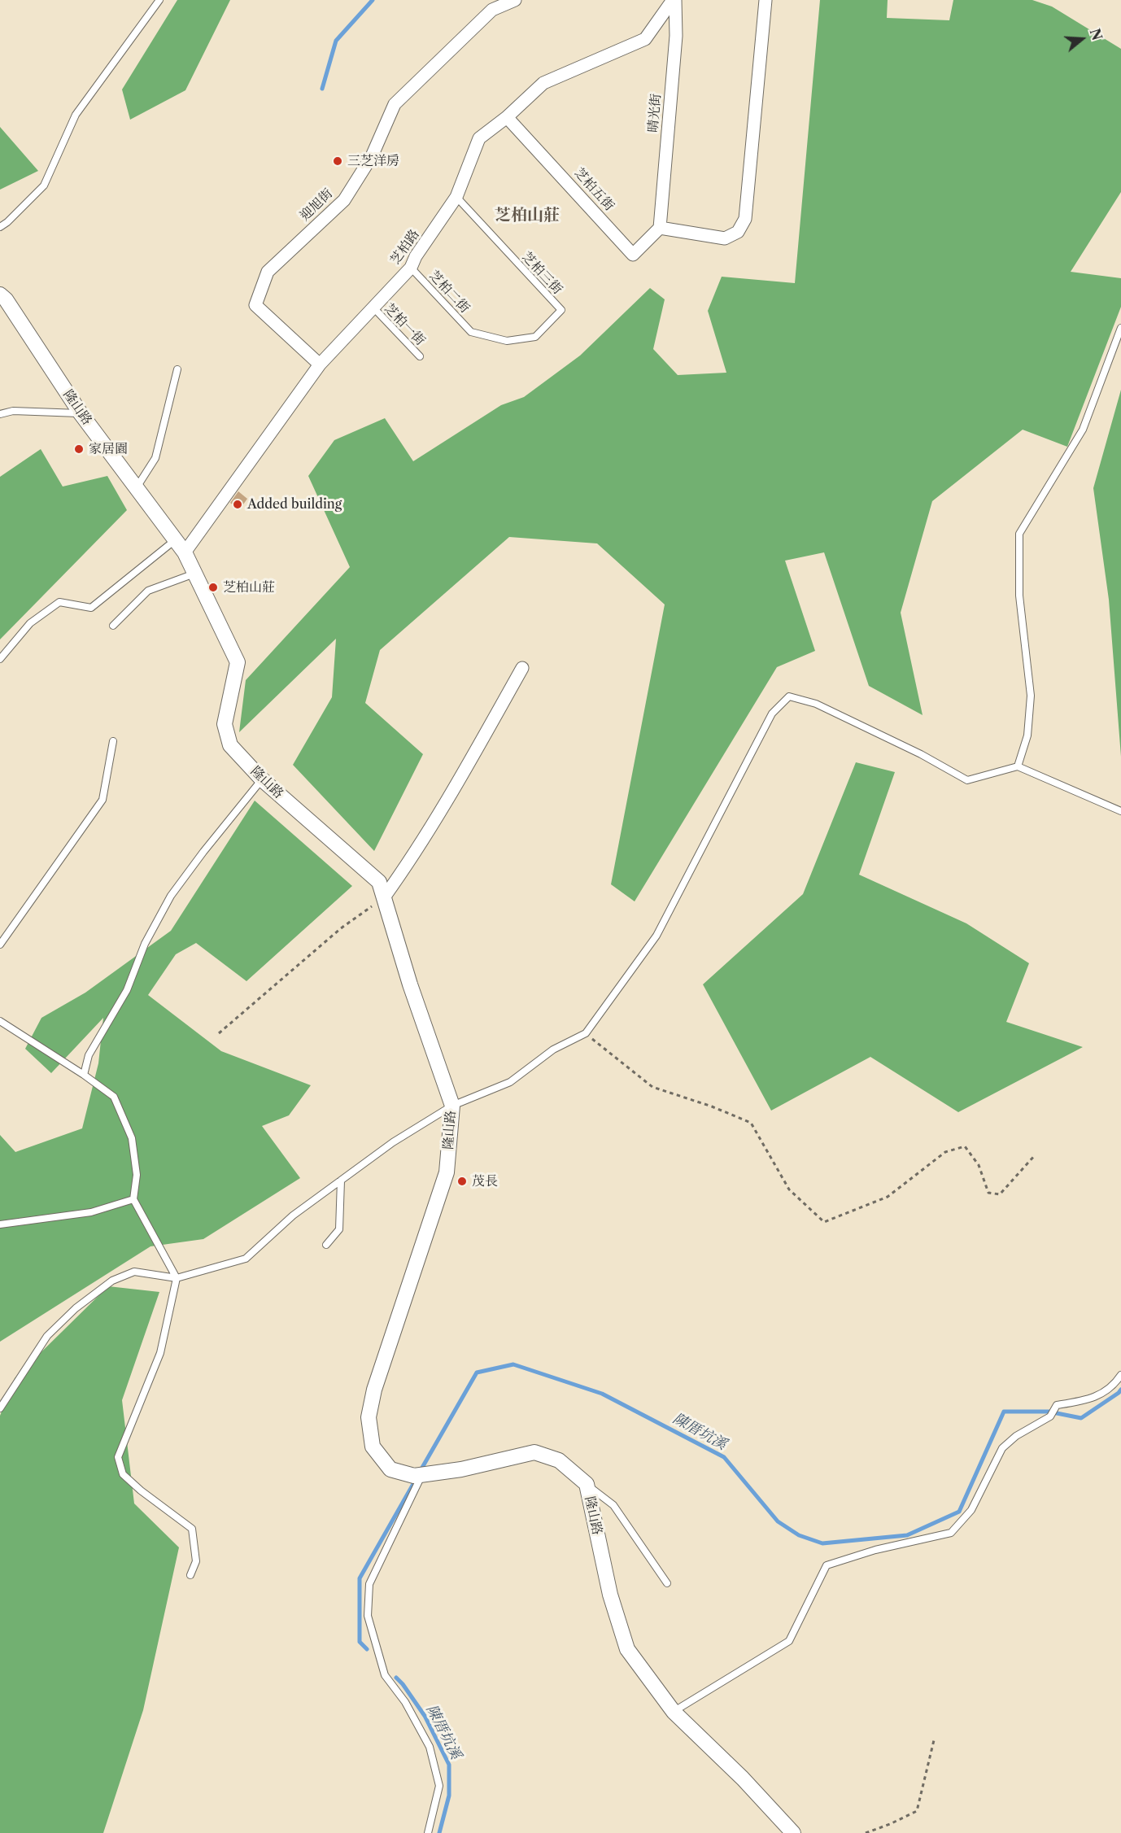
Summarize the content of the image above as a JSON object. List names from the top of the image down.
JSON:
{
  "streets": {
    "street": [
      "晴光街",
      "芝柏五街",
      "迎旭街",
      "芝柏路",
      "隆山路"
    ],
    "lane": ["芝柏三街", "芝柏二街", "芝柏一街"]
  },
  "crossings": [
    ["晴光街", "芝柏五街"],
    ["晴光街", "芝柏路"],
    ["芝柏五街", "芝柏路"],
    ["迎旭街", "芝柏路"],
    ["芝柏路", "芝柏三街"],
    ["芝柏路", "芝柏二街"],
    ["芝柏路", "芝柏一街"],
    ["芝柏路", "隆山路"],
    ["芝柏三街", "芝柏二街"]
  ],
  "districts": ["芝柏山莊"],
  "water": ["陳厝坑溪"],
  "places": [
    "三芝洋房",
    "家居園",
    "Added building",
    "芝柏山莊",
    "茂長"
  ],
  "north": "right"
}
